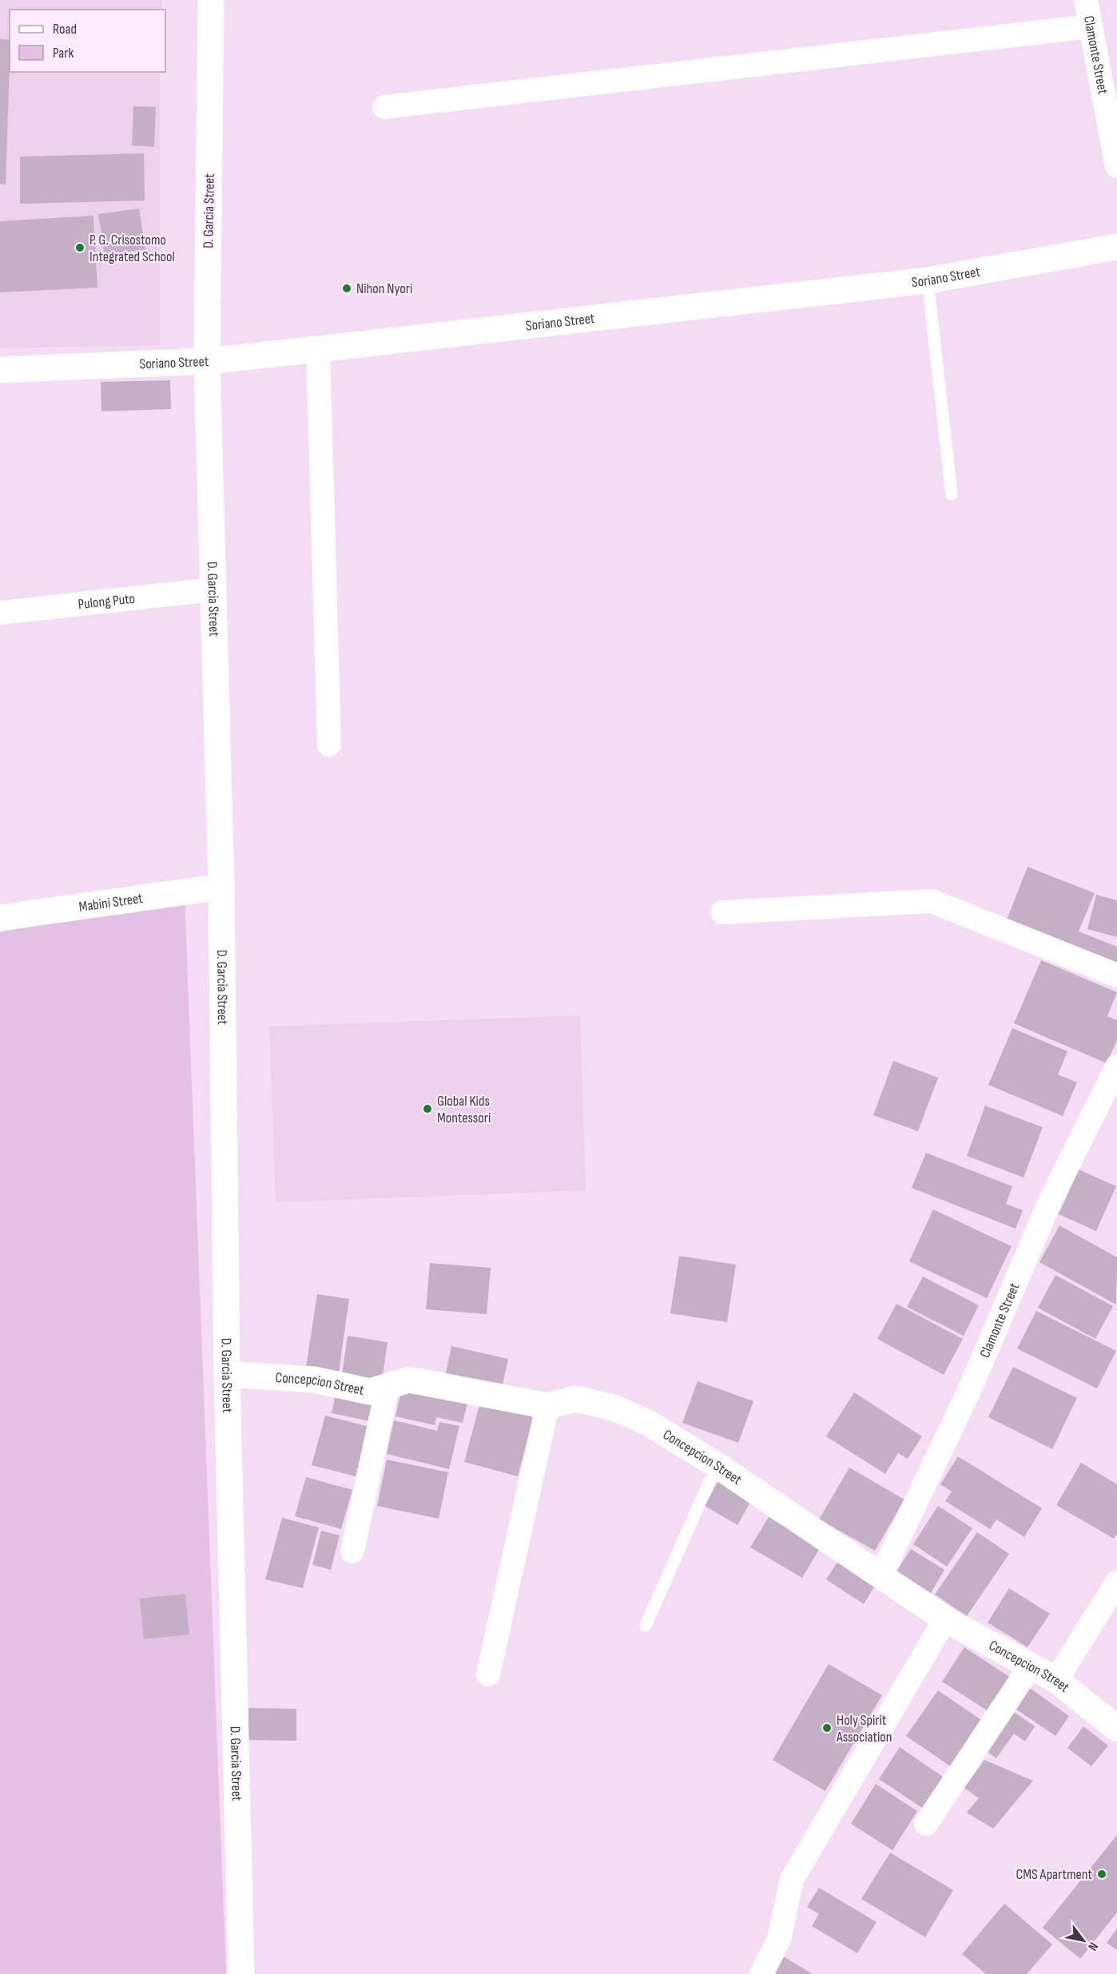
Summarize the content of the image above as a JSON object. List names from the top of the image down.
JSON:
{
  "streets": {
    "street": [
      "Clamonte Street",
      "D. Garcia Street",
      "Soriano Street",
      "Pulong Puto",
      "Mabini Street",
      "Concepcion Street"
    ]
  },
  "crossings": [
    ["Clamonte Street", "Concepcion Street"],
    ["D. Garcia Street", "Soriano Street"],
    ["D. Garcia Street", "Pulong Puto"],
    ["D. Garcia Street", "Mabini Street"],
    ["D. Garcia Street", "Concepcion Street"]
  ],
  "places": [
    "P. G. Crisostomo Integrated School",
    "Nihon Nyori",
    "Global Kids Montessori",
    "Holy Spirit Association",
    "CMS Apartment"
  ],
  "legend": ["Road", "Park"],
  "north": "bottom right"
}
